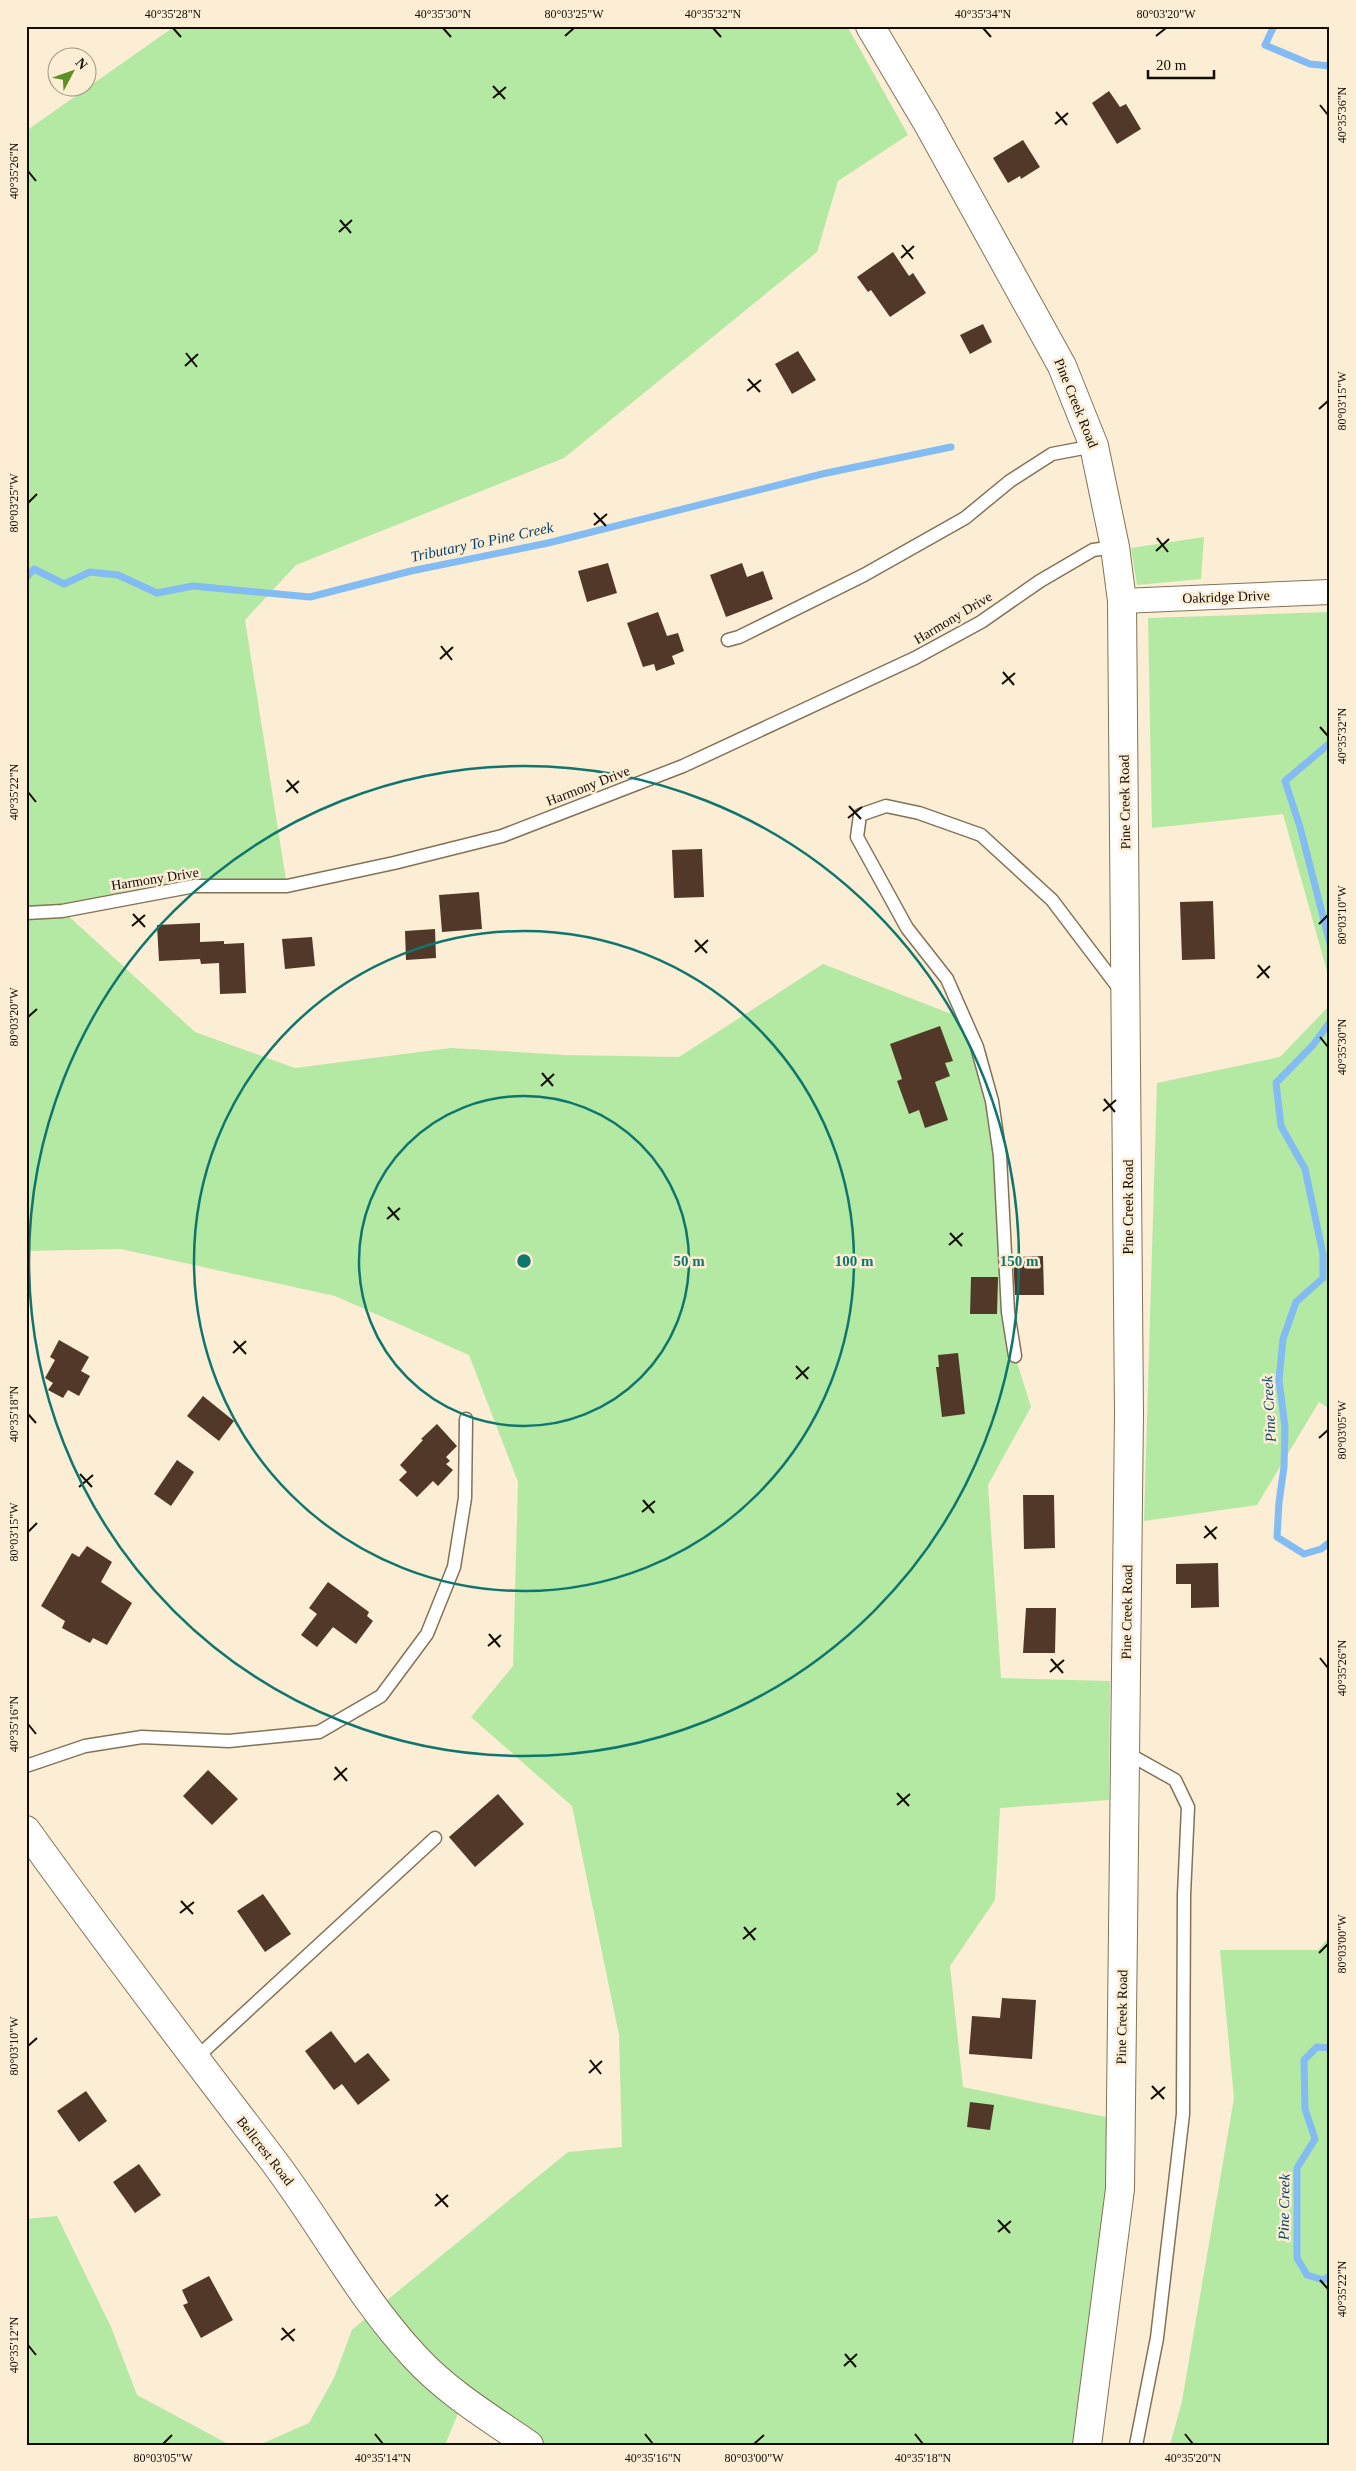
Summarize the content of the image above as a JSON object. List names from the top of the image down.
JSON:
{
  "streets": {
    "street": ["Pine Creek Road", "Oakridge Drive", "Bellcrest Road"],
    "lane": ["Harmony Drive"]
  },
  "crossings": [
    ["Pine Creek Road", "Oakridge Drive"],
    ["Pine Creek Road", "Harmony Drive"]
  ],
  "water": ["Tributary To Pine Creek", "Pine Creek"],
  "scale_bar": "20 m",
  "north": "top right",
  "coordinates": [
    "40°35'28\"N",
    "40°35'30\"N",
    "80°03'25\"W",
    "40°35'32\"N",
    "40°35'34\"N",
    "80°03'20\"W",
    "40°35'36\"N",
    "40°35'26\"N",
    "80°03'15\"W",
    "40°35'22\"N",
    "80°03'10\"W",
    "40°35'18\"N",
    "80°03'05\"W",
    "40°35'16\"N",
    "80°03'00\"W",
    "40°35'12\"N",
    "40°35'14\"N",
    "40°35'20\"N"
  ],
  "rings": ["50 m", "100 m", "150 m"]
}
